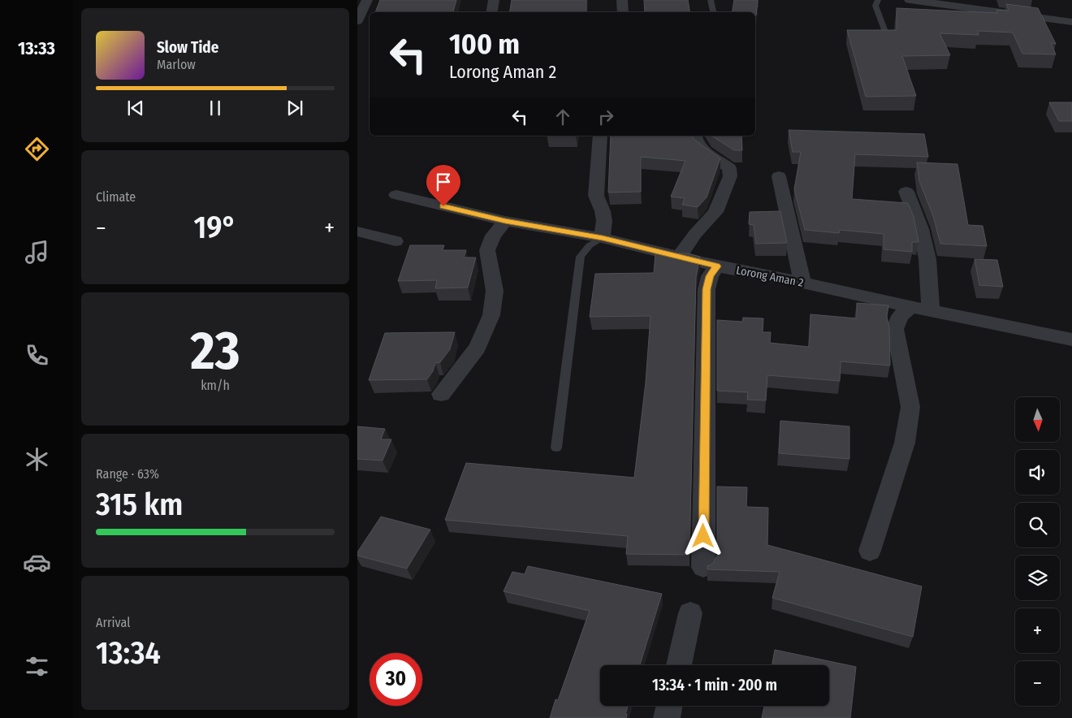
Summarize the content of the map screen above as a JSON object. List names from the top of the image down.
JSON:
{
  "streets": {
    "street": ["Lorong Aman 2"]
  },
  "north": "bottom",
  "page": {
    "tabs": "13:33",
    "turn": ["100 m", "Lorong Aman 2"],
    "song": ["Slow Tide", "Marlow"],
    "tile": [
      "Climate",
      ["23", "km/h"],
      ["Range · 63%", "315 km"],
      ["Arrival", "13:34"]
    ],
    "heat": ["−", "19°", "+"],
    "map_buttons": ["+", "−"],
    "limit": "30",
    "trip": "13:34 · 1 min · 200 m"
  }
}
